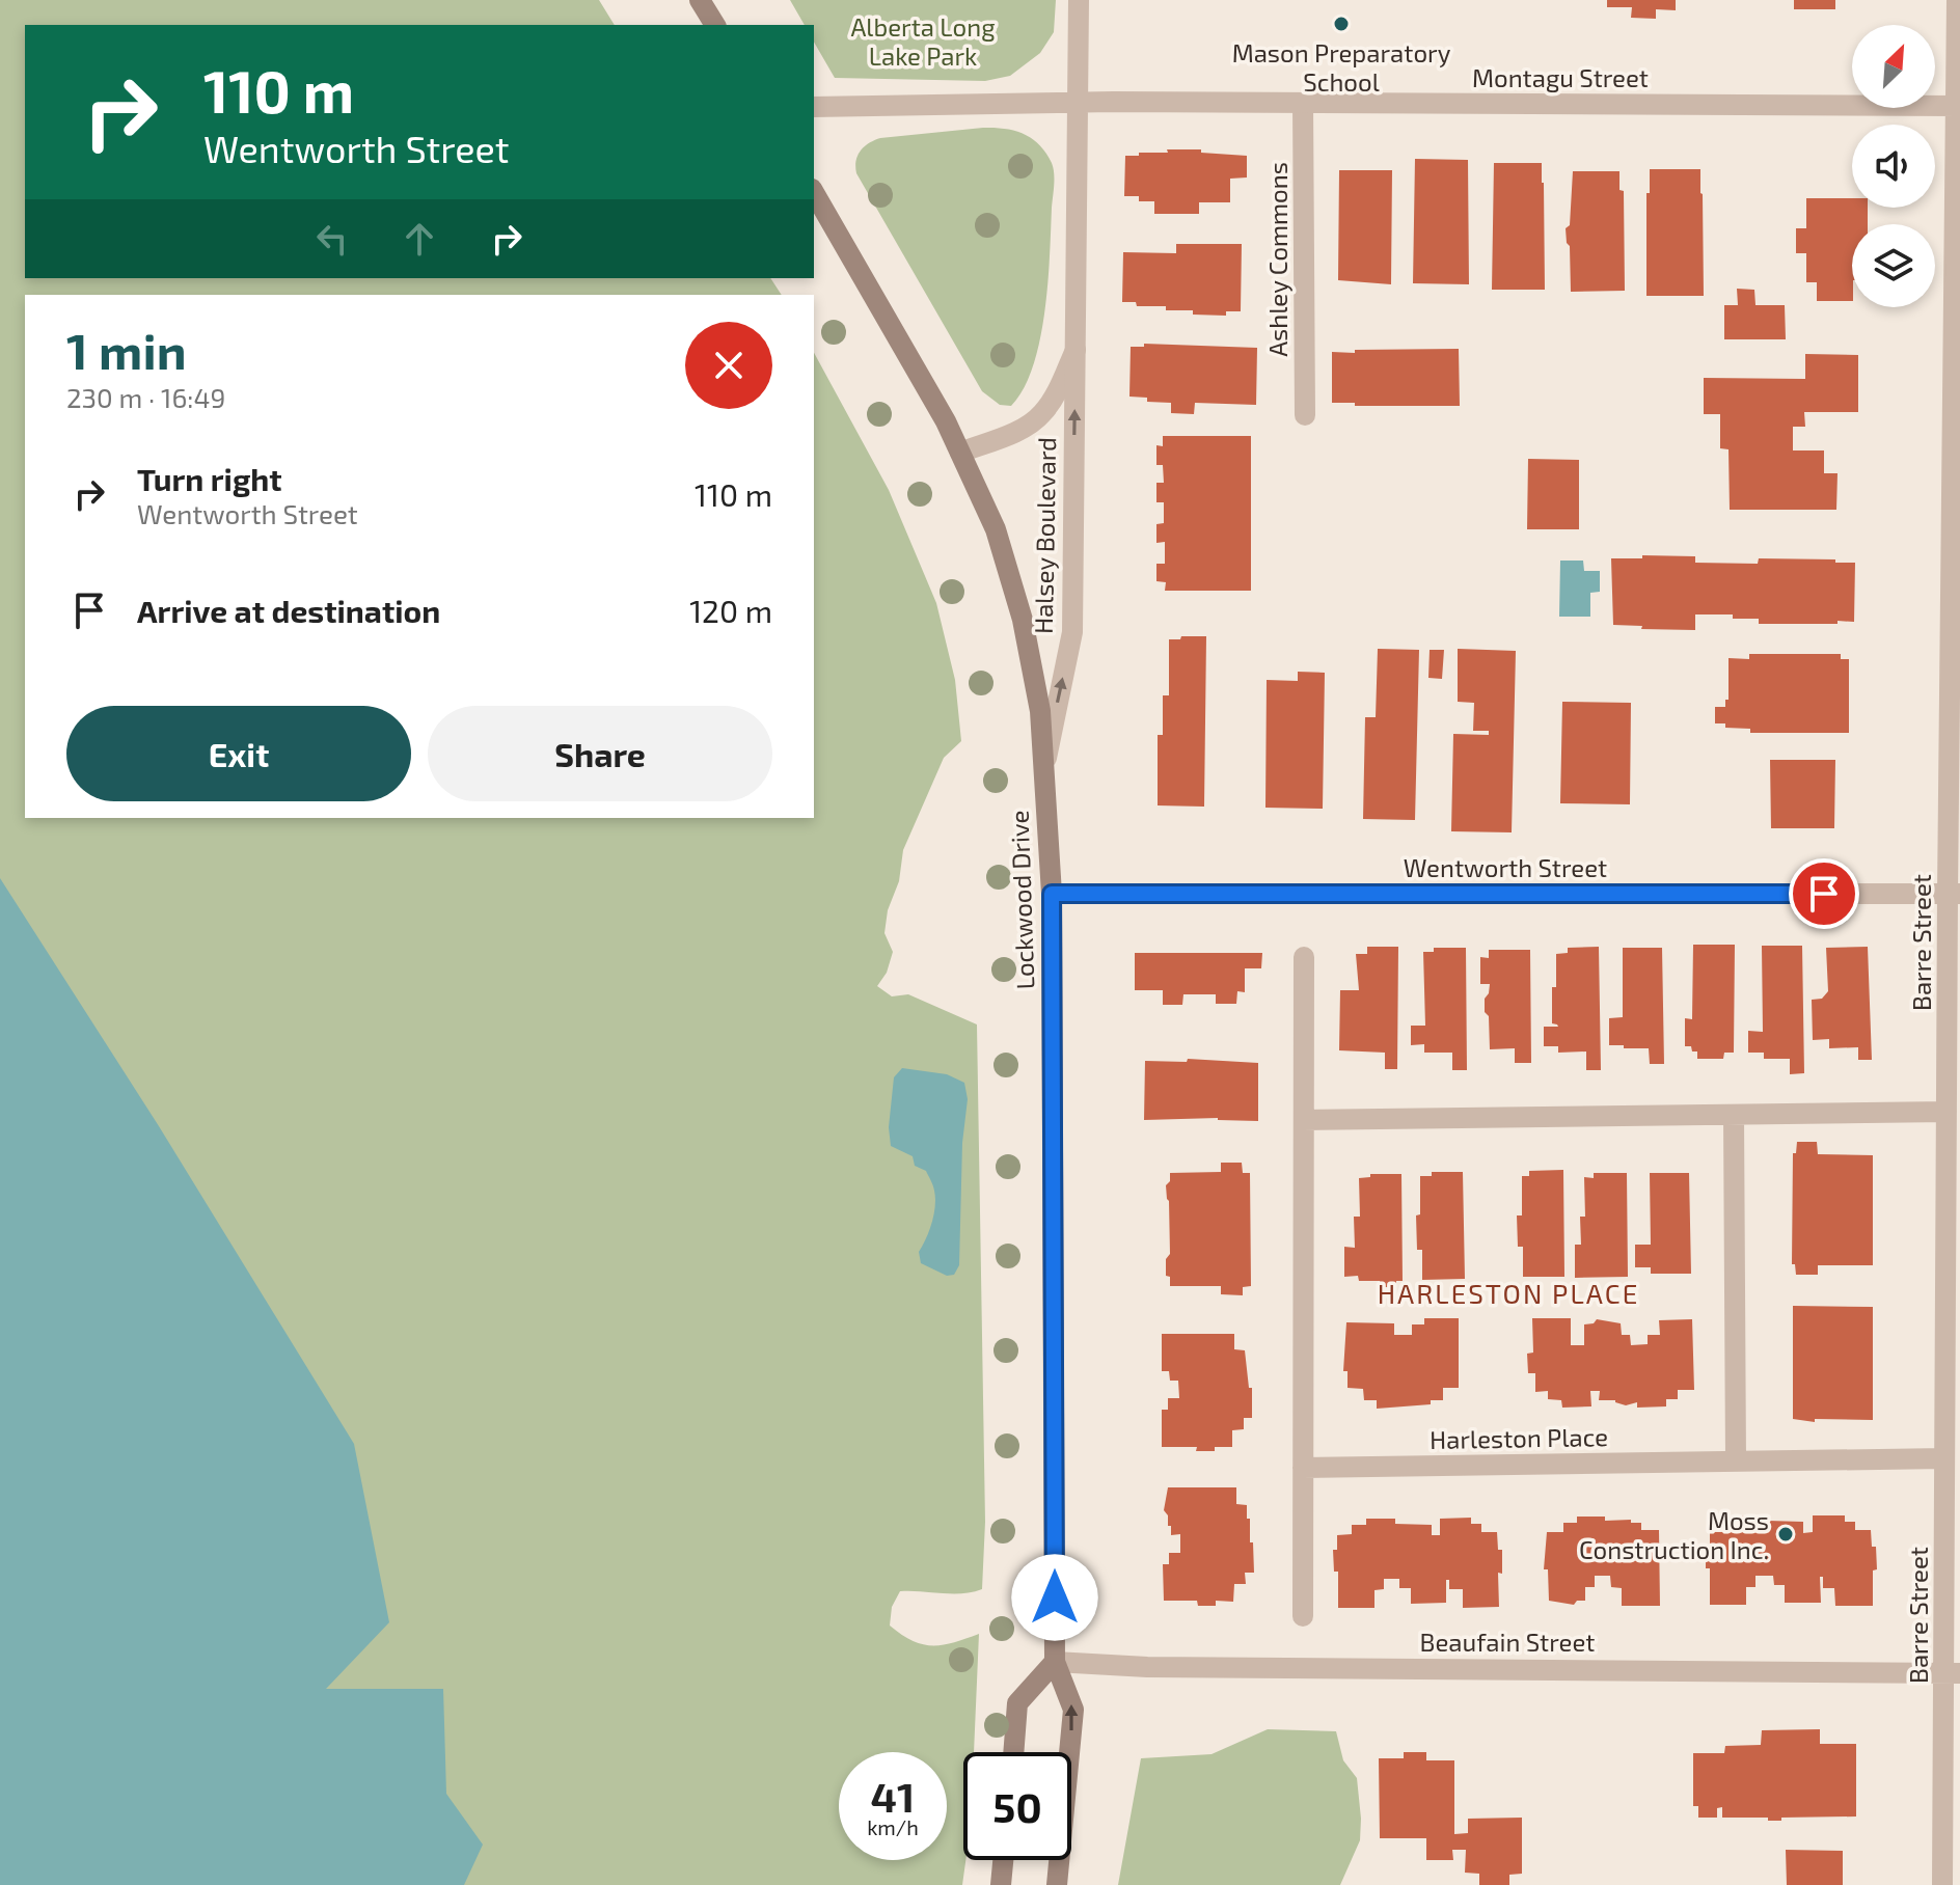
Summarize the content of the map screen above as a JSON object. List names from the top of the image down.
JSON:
{
  "streets": {
    "main road": ["Lockwood Drive"],
    "street": [
      "Montagu Street",
      "Ashley Commons",
      "Halsey Boulevard",
      "Wentworth Street",
      "Barre Street",
      "Harleston Place",
      "Beaufain Street"
    ]
  },
  "crossings": [
    ["Montagu Street", "Ashley Commons"],
    ["Montagu Street", "Halsey Boulevard"],
    ["Montagu Street", "Barre Street"],
    ["Halsey Boulevard", "Lockwood Drive"],
    ["Wentworth Street", "Lockwood Drive"],
    ["Wentworth Street", "Barre Street"],
    ["Lockwood Drive", "Beaufain Street"],
    ["Barre Street", "Harleston Place"],
    ["Barre Street", "Beaufain Street"]
  ],
  "one_way": ["Halsey Boulevard"],
  "districts": ["HARLESTON PLACE"],
  "parks": ["Alberta Long Lake Park"],
  "places": ["Mason Preparatory School", "Moss Construction Inc."],
  "north": "top right",
  "page": {
    "turn": ["110 m", "Wentworth Street"],
    "heading": ["1 min", "230 m · 16:49"],
    "list": [
      {
        "name": "Turn right",
        "note": "Wentworth Street",
        "value": "110 m"
      },
      {
        "name": "Arrive at destination",
        "value": "120 m"
      }
    ],
    "buttons": ["Exit", "Share"],
    "speed": "41 km/h",
    "limit": "50"
  }
}
